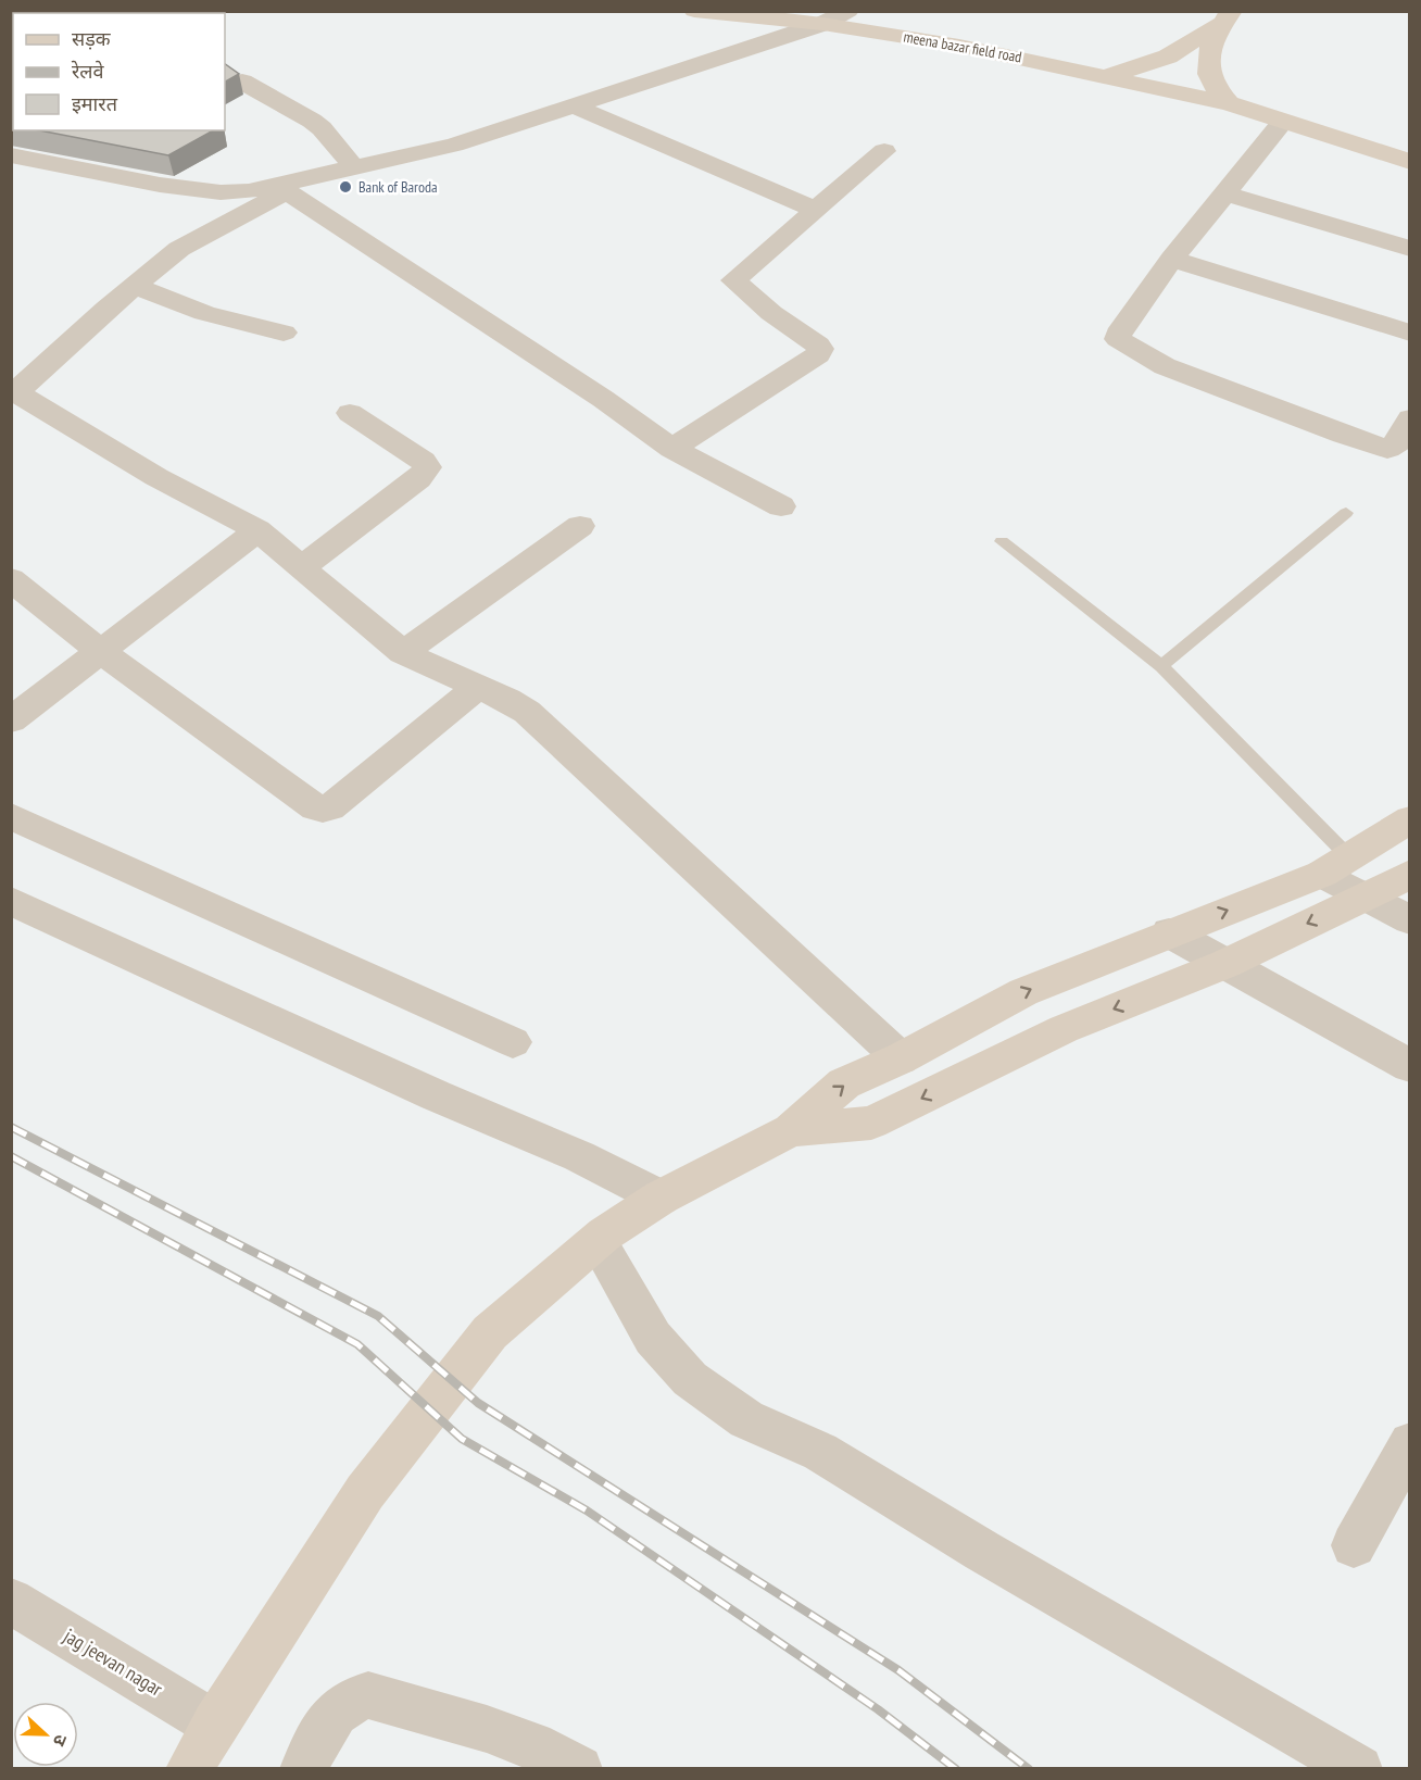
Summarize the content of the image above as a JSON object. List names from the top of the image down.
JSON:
{
  "streets": {
    "main road": ["meena bazar field road"],
    "street": ["jag jeevan nagar"]
  },
  "places": ["Bank of Baroda"],
  "legend": ["सड़क", "रेलवे", "इमारत"],
  "north": "right"
}
